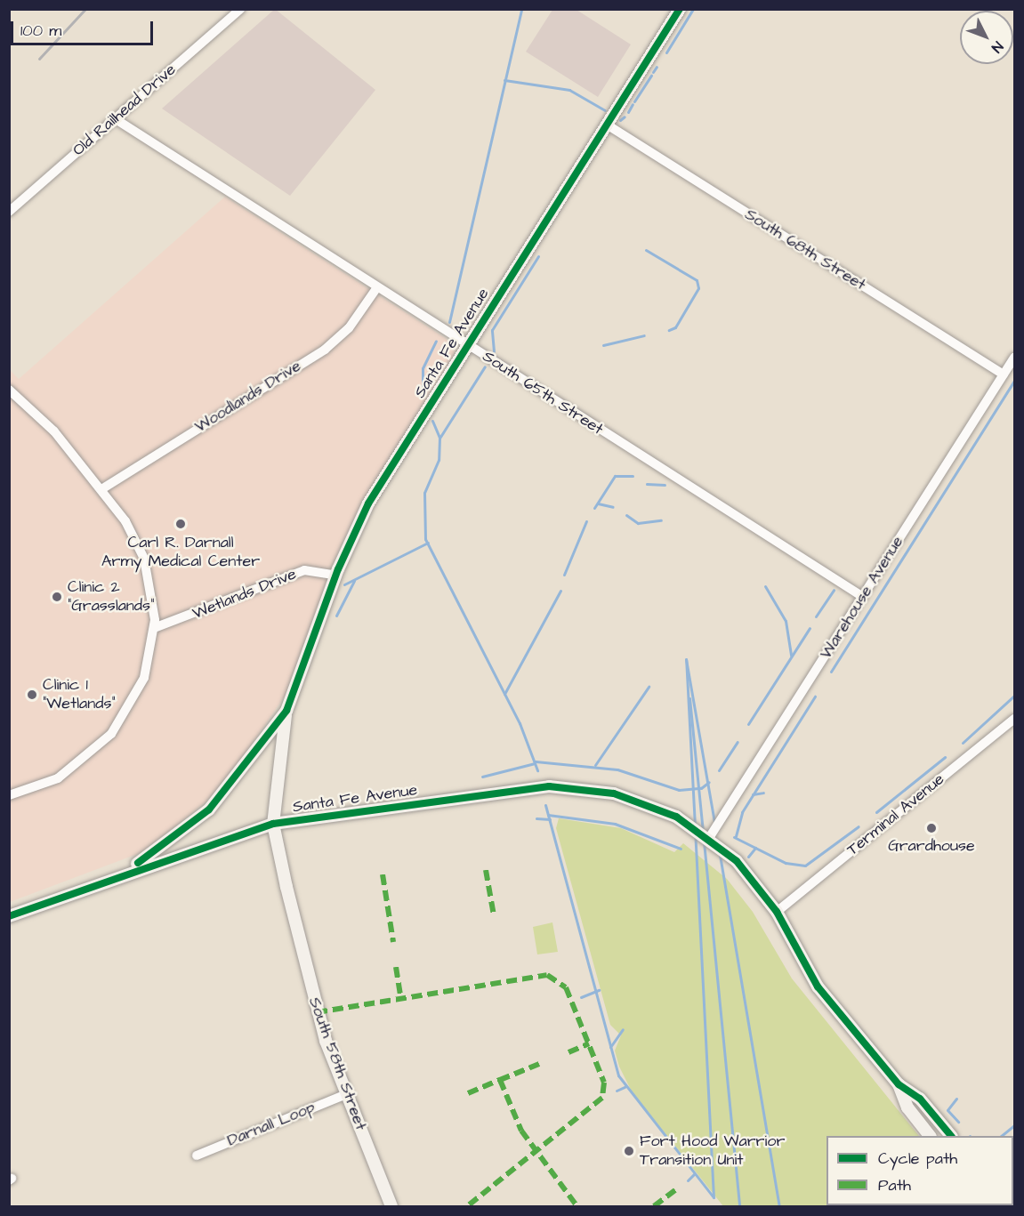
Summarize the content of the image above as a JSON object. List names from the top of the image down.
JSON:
{
  "streets": {
    "street": [
      "Old Railhead Drive",
      "South 68th Street",
      "Santa Fe Avenue",
      "South 65th Street",
      "Woodlands Drive",
      "Wetlands Drive",
      "Warehouse Avenue",
      "Terminal Avenue",
      "South 58th Street",
      "Darnall Loop"
    ]
  },
  "crossings": [
    ["Old Railhead Drive", "South 65th Street"],
    ["South 68th Street", "Santa Fe Avenue"],
    ["South 68th Street", "Warehouse Avenue"],
    ["Santa Fe Avenue", "South 65th Street"],
    ["Santa Fe Avenue", "Wetlands Drive"],
    ["Santa Fe Avenue", "Warehouse Avenue"],
    ["Santa Fe Avenue", "Terminal Avenue"],
    ["Santa Fe Avenue", "South 58th Street"],
    ["South 65th Street", "Woodlands Drive"],
    ["South 65th Street", "Warehouse Avenue"],
    ["South 58th Street", "Darnall Loop"]
  ],
  "places": [
    "Carl R. Darnall Army Medical Center",
    "Clinic 2 \"Grasslands\"",
    "Clinic 1 \"Wetlands\"",
    "Grardhouse",
    "Fort Hood Warrior Transition Unit"
  ],
  "legend": ["Cycle path", "Path"],
  "scale_bar": "100 m",
  "north": "bottom right"
}
